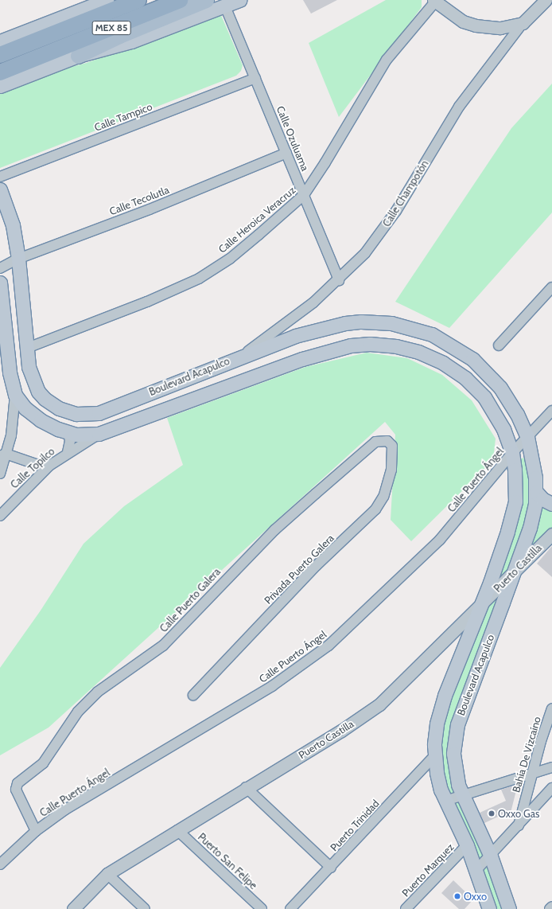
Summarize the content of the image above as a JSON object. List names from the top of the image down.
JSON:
{
  "streets": {
    "highway": ["MEX 85"],
    "main road": ["Boulevard Acapulco"],
    "street": [
      "Calle Tampico",
      "Calle Ozuluama",
      "Calle Champotón",
      "Calle Tecolutla",
      "Calle Heroica Veracruz",
      "Calle Topilco",
      "Calle Puerto Ángel",
      "Puerto Castilla",
      "Privada Puerto Galera",
      "Calle Puerto Galera",
      "Bahía De Vizcaíno",
      "Puerto Trinidad",
      "Puerto San Felipe",
      "Puerto Marquez"
    ]
  },
  "crossings": [
    ["Calle Tampico", "Calle Ozuluama"],
    ["Calle Ozuluama", "Calle Champotón"],
    ["Calle Ozuluama", "Calle Tecolutla"],
    ["Calle Ozuluama", "Calle Heroica Veracruz"],
    ["Calle Champotón", "Boulevard Acapulco"],
    ["Calle Tecolutla", "Boulevard Acapulco"],
    ["Calle Heroica Veracruz", "Boulevard Acapulco"],
    ["Boulevard Acapulco", "Calle Topilco"],
    ["Boulevard Acapulco", "Calle Puerto Ángel"],
    ["Boulevard Acapulco", "Puerto Castilla"],
    ["Boulevard Acapulco", "Puerto Trinidad"],
    ["Boulevard Acapulco", "Puerto Marquez"],
    ["Calle Puerto Ángel", "Calle Puerto Galera"],
    ["Puerto Castilla", "Puerto San Felipe"],
    ["Privada Puerto Galera", "Calle Puerto Galera"]
  ],
  "places": ["Oxxo Gas", "Oxxo"]
}
